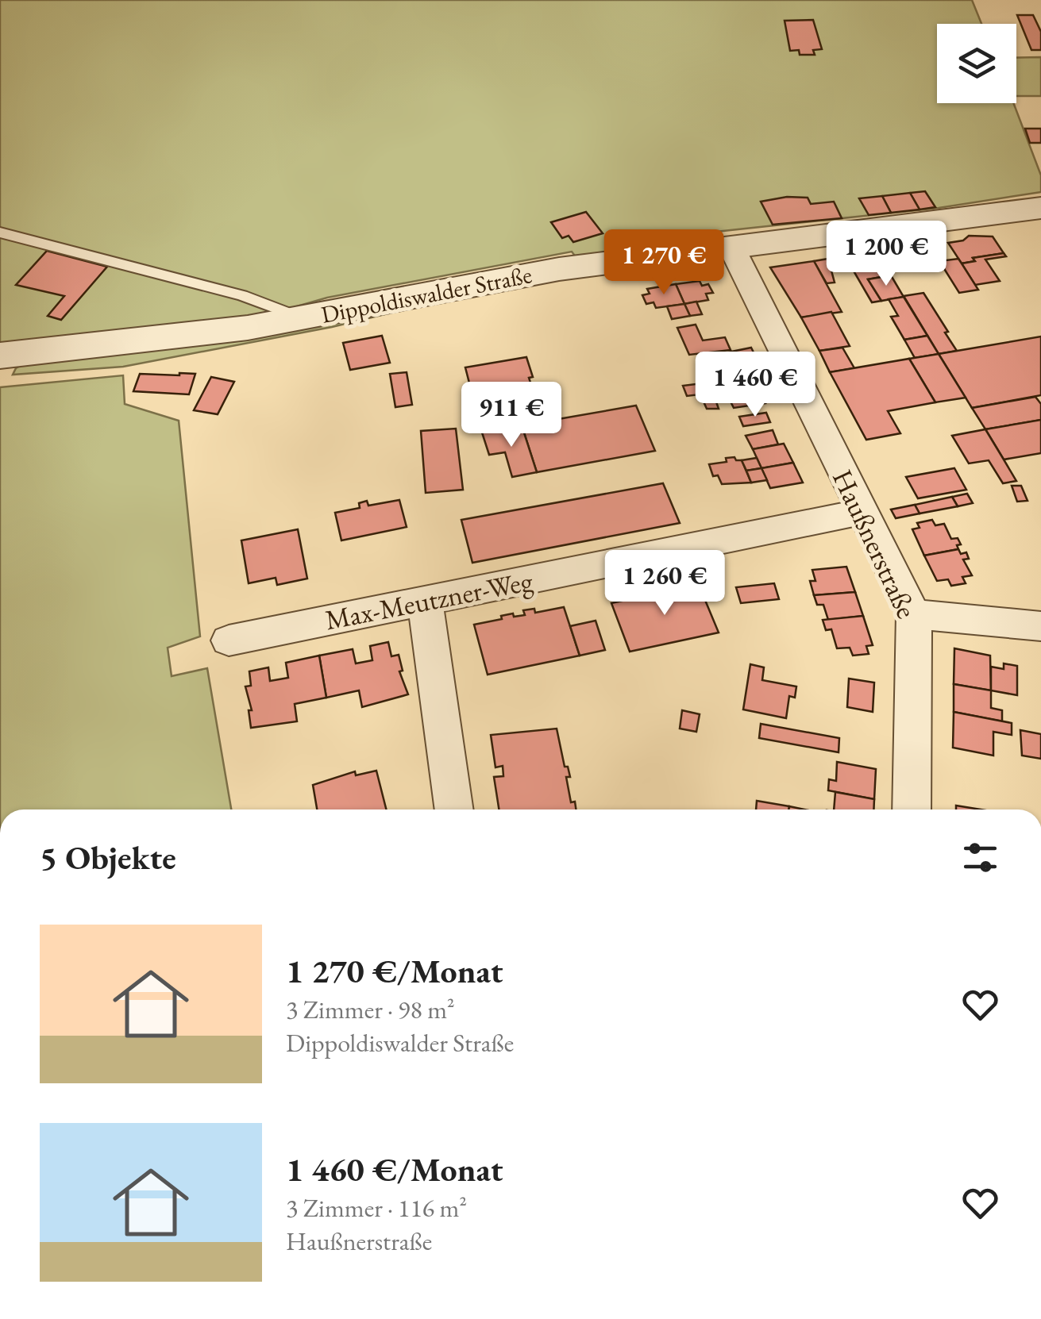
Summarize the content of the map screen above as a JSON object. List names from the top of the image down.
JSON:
{
  "streets": {
    "street": ["Dippoldiswalder Straße", "Haußnerstraße", "Max-Meutzner-Weg"]
  },
  "crossings": [
    ["Dippoldiswalder Straße", "Haußnerstraße"],
    ["Haußnerstraße", "Max-Meutzner-Weg"]
  ],
  "page": {
    "price": [
      "1 200 €",
      "1 270 €",
      "1 460 €",
      "911 €",
      "1 260 €"
    ],
    "heading": "5 Objekte",
    "list": [
      {
        "name": "1 270 €/Monat",
        "note": "3 Zimmer · 98 m² · Dippoldiswalder Straße"
      },
      {
        "name": "1 460 €/Monat",
        "note": "3 Zimmer · 116 m² · Haußnerstraße"
      }
    ]
  }
}
